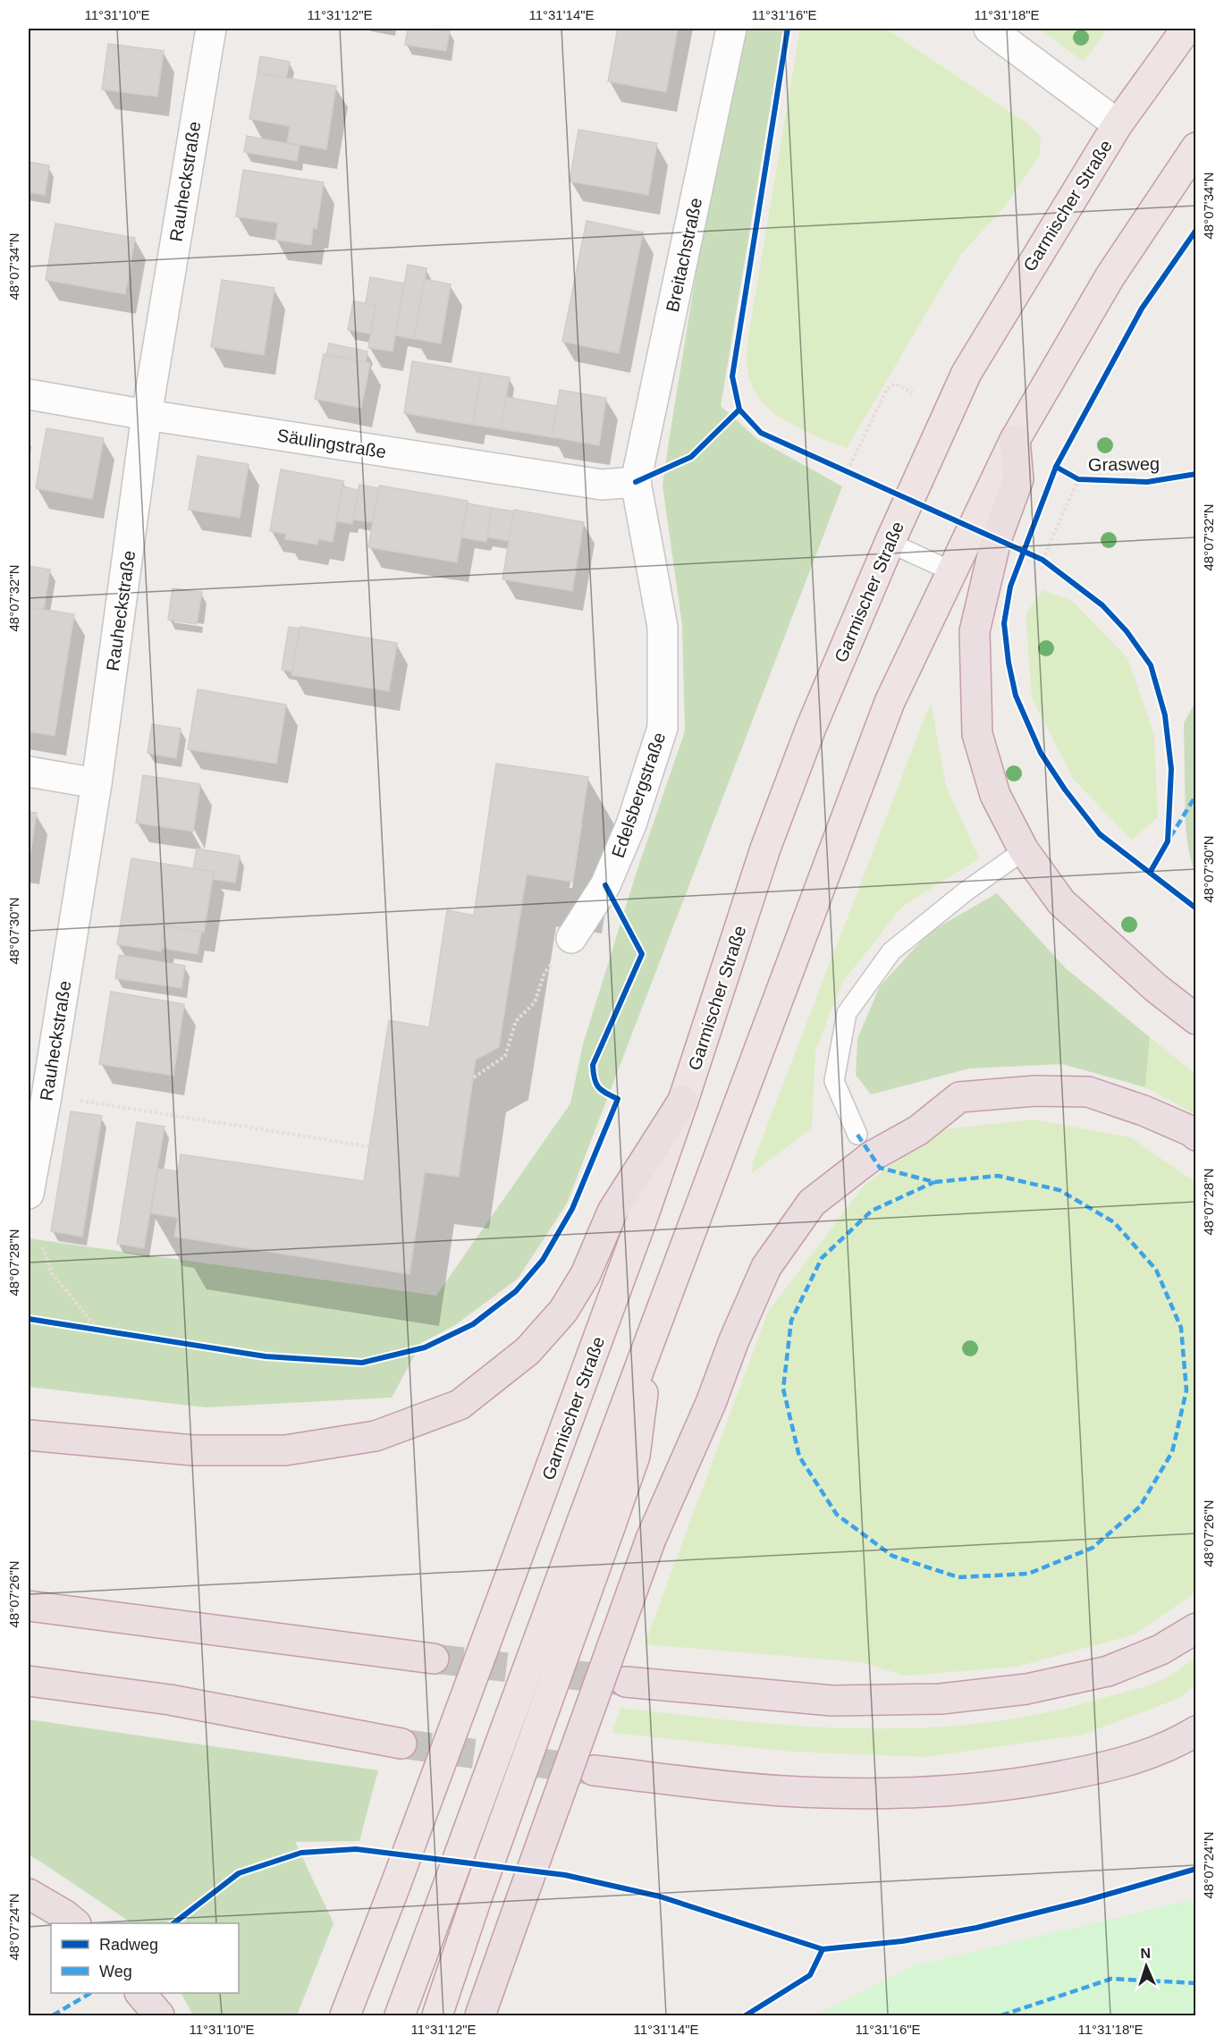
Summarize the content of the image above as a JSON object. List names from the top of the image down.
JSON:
{
  "streets": {
    "highway": ["Garmischer Straße"],
    "street": [
      "Rauheckstraße",
      "Breitachstraße",
      "Säulingstraße",
      "Edelsbergstraße"
    ],
    "cycle path": ["Grasweg"]
  },
  "crossings": [
    ["Rauheckstraße", "Säulingstraße"],
    ["Breitachstraße", "Säulingstraße"],
    ["Breitachstraße", "Edelsbergstraße"],
    ["Säulingstraße", "Edelsbergstraße"]
  ],
  "legend": ["Radweg", "Weg"],
  "north": "top",
  "coordinates": [
    "11°31'10\"E",
    "11°31'12\"E",
    "11°31'14\"E",
    "11°31'16\"E",
    "11°31'18\"E",
    "48°07'34\"N",
    "48°07'32\"N",
    "48°07'30\"N",
    "48°07'28\"N",
    "48°07'26\"N",
    "48°07'24\"N"
  ]
}
